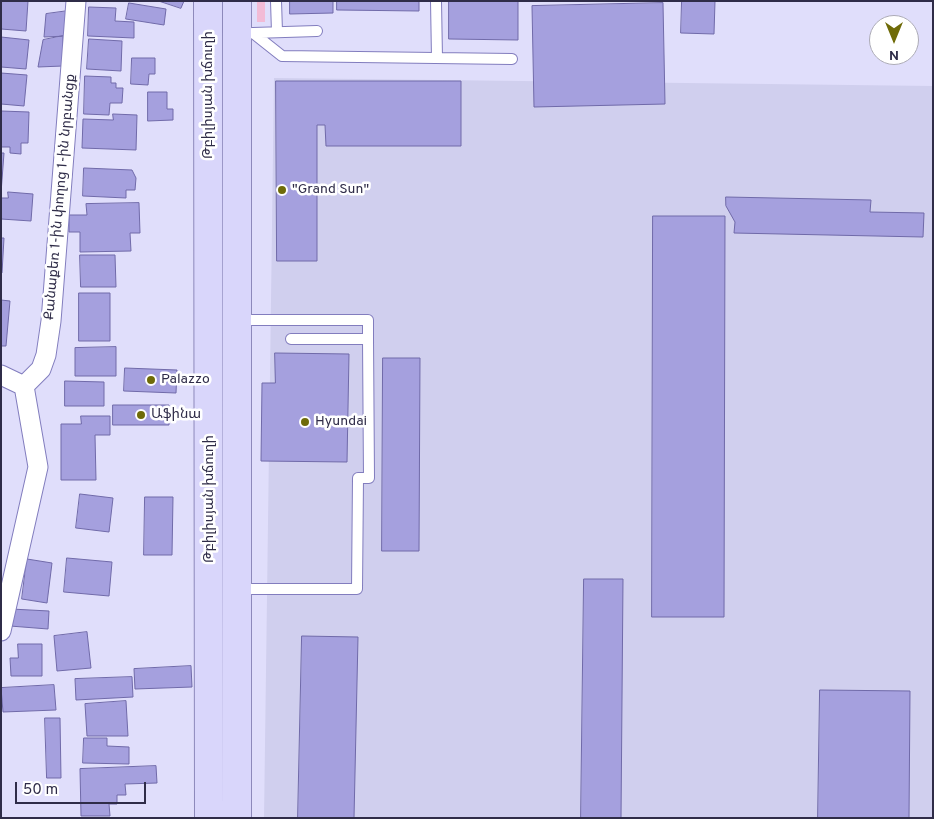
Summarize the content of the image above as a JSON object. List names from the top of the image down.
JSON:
{
  "streets": {
    "main road": ["Թբիլիսյան խճուղի"],
    "street": ["Քանաքեռ 1-ին փողոց 1-ին նրբանցք"]
  },
  "places": [
    "\"Grand Sun\"",
    "Palazzo",
    "Աֆինա",
    "Hyundai"
  ],
  "scale_bar": "50 m",
  "north": "bottom"
}
